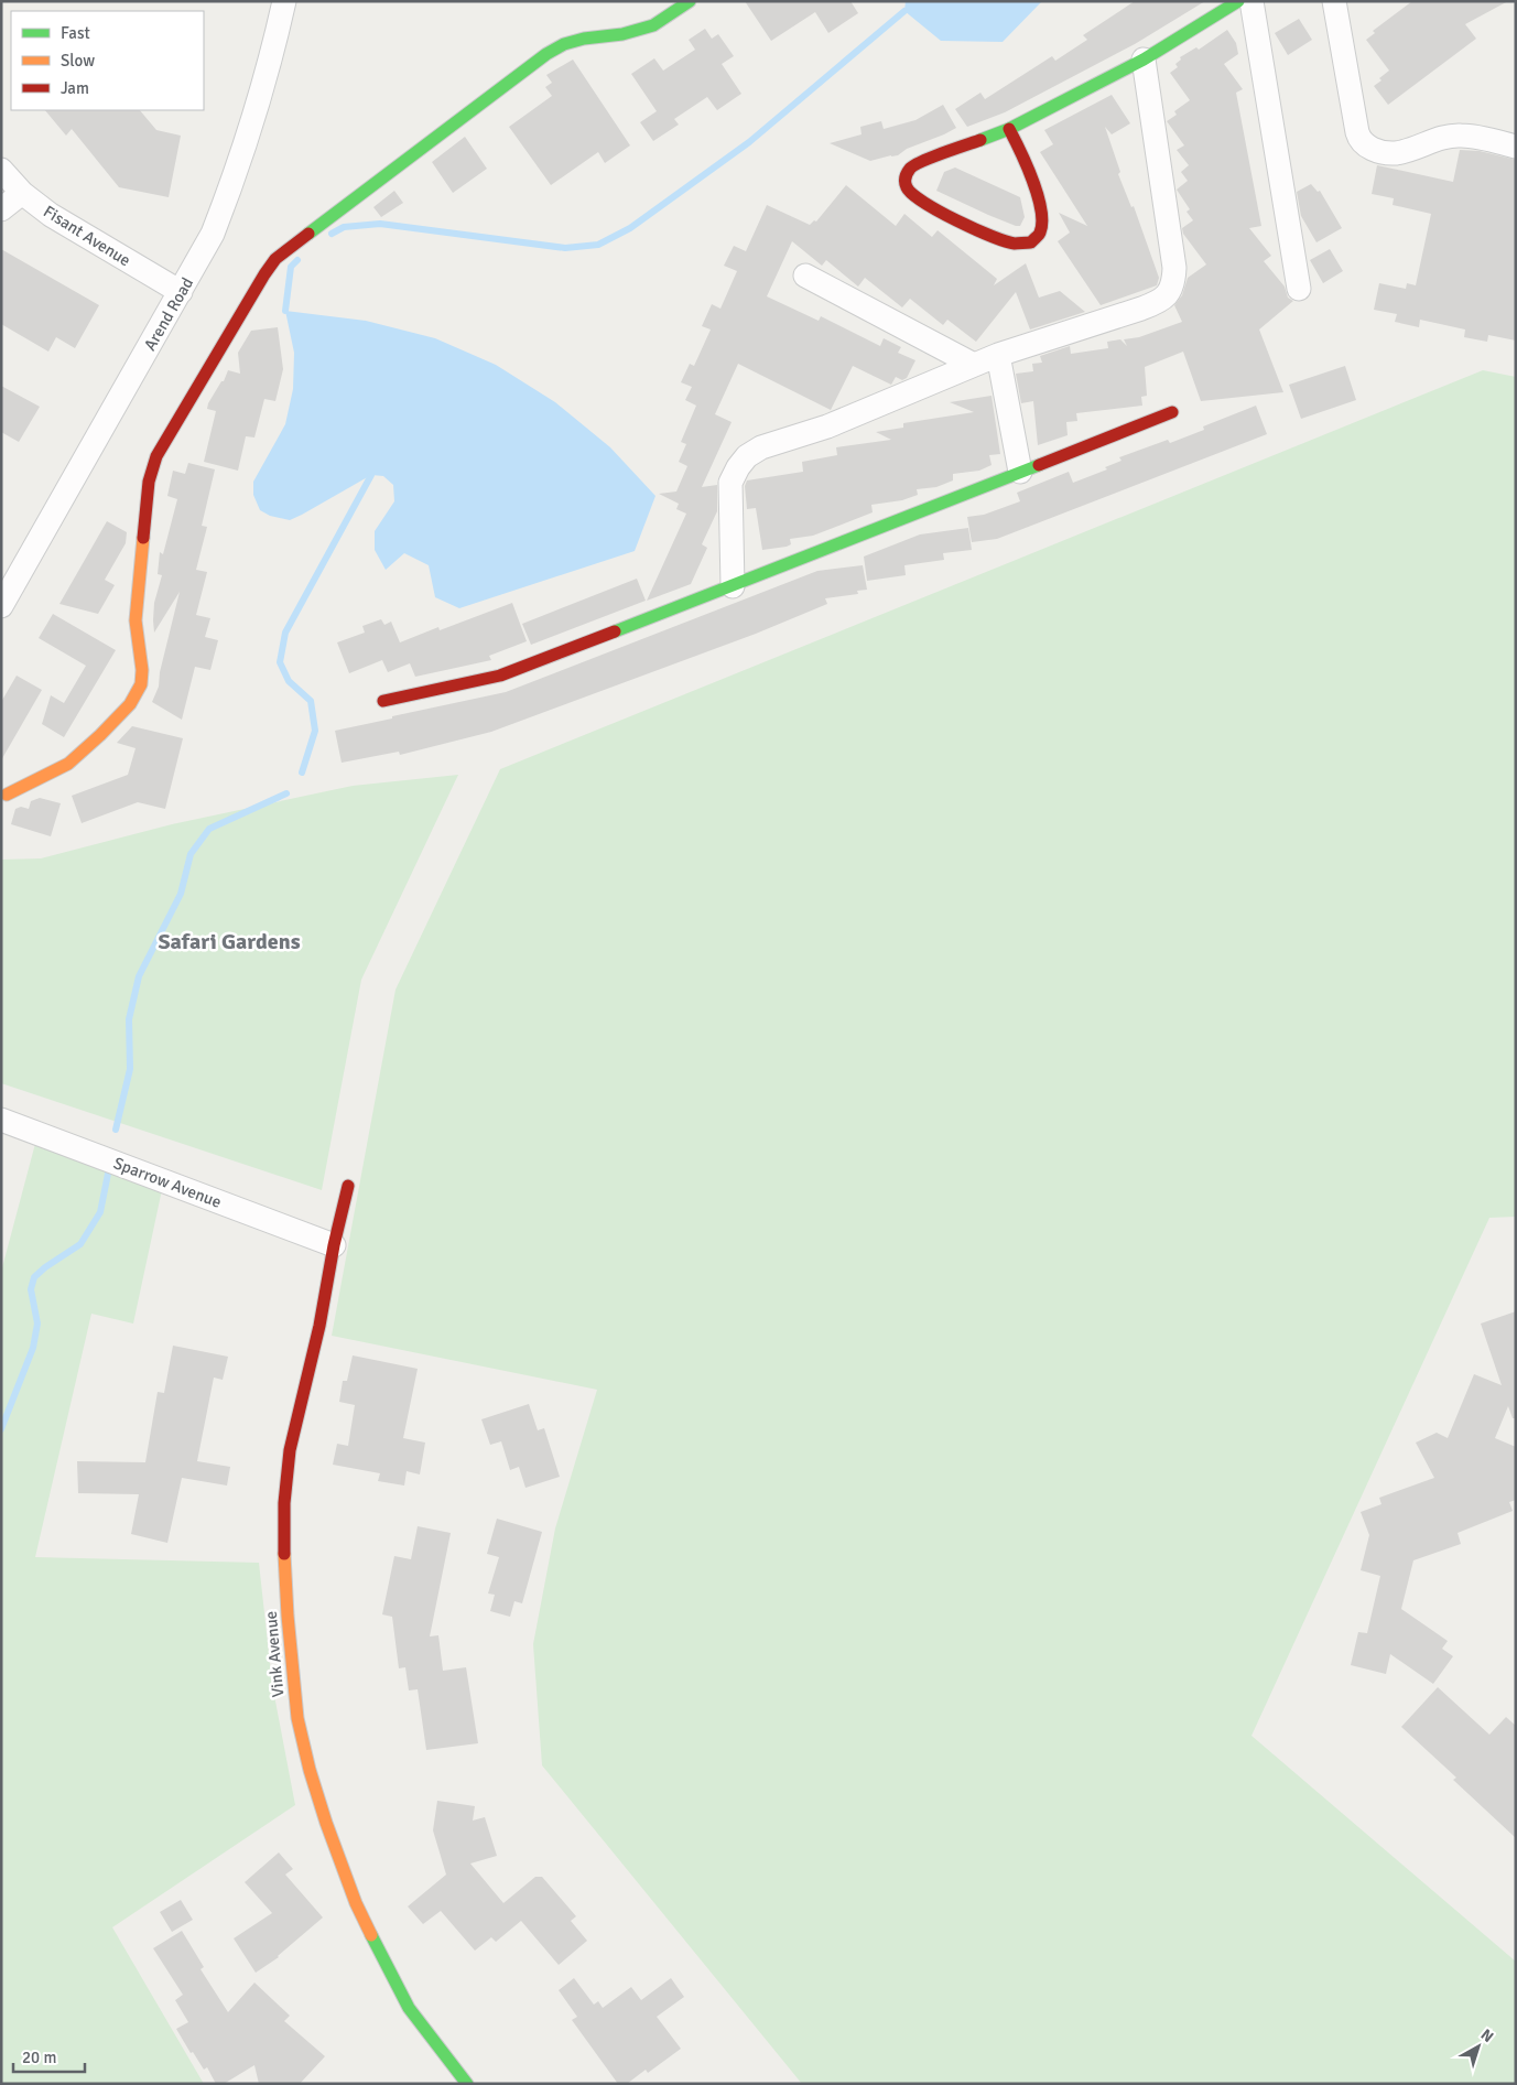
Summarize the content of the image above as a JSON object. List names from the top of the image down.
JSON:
{
  "streets": {
    "street": [
      "Fisant Avenue",
      "Arend Road",
      "Sparrow Avenue",
      "Vink Avenue"
    ]
  },
  "crossings": [
    ["Fisant Avenue", "Arend Road"],
    ["Sparrow Avenue", "Vink Avenue"]
  ],
  "districts": ["Safari Gardens"],
  "legend": ["Fast", "Slow", "Jam"],
  "scale_bar": "20 m",
  "north": "top right"
}
